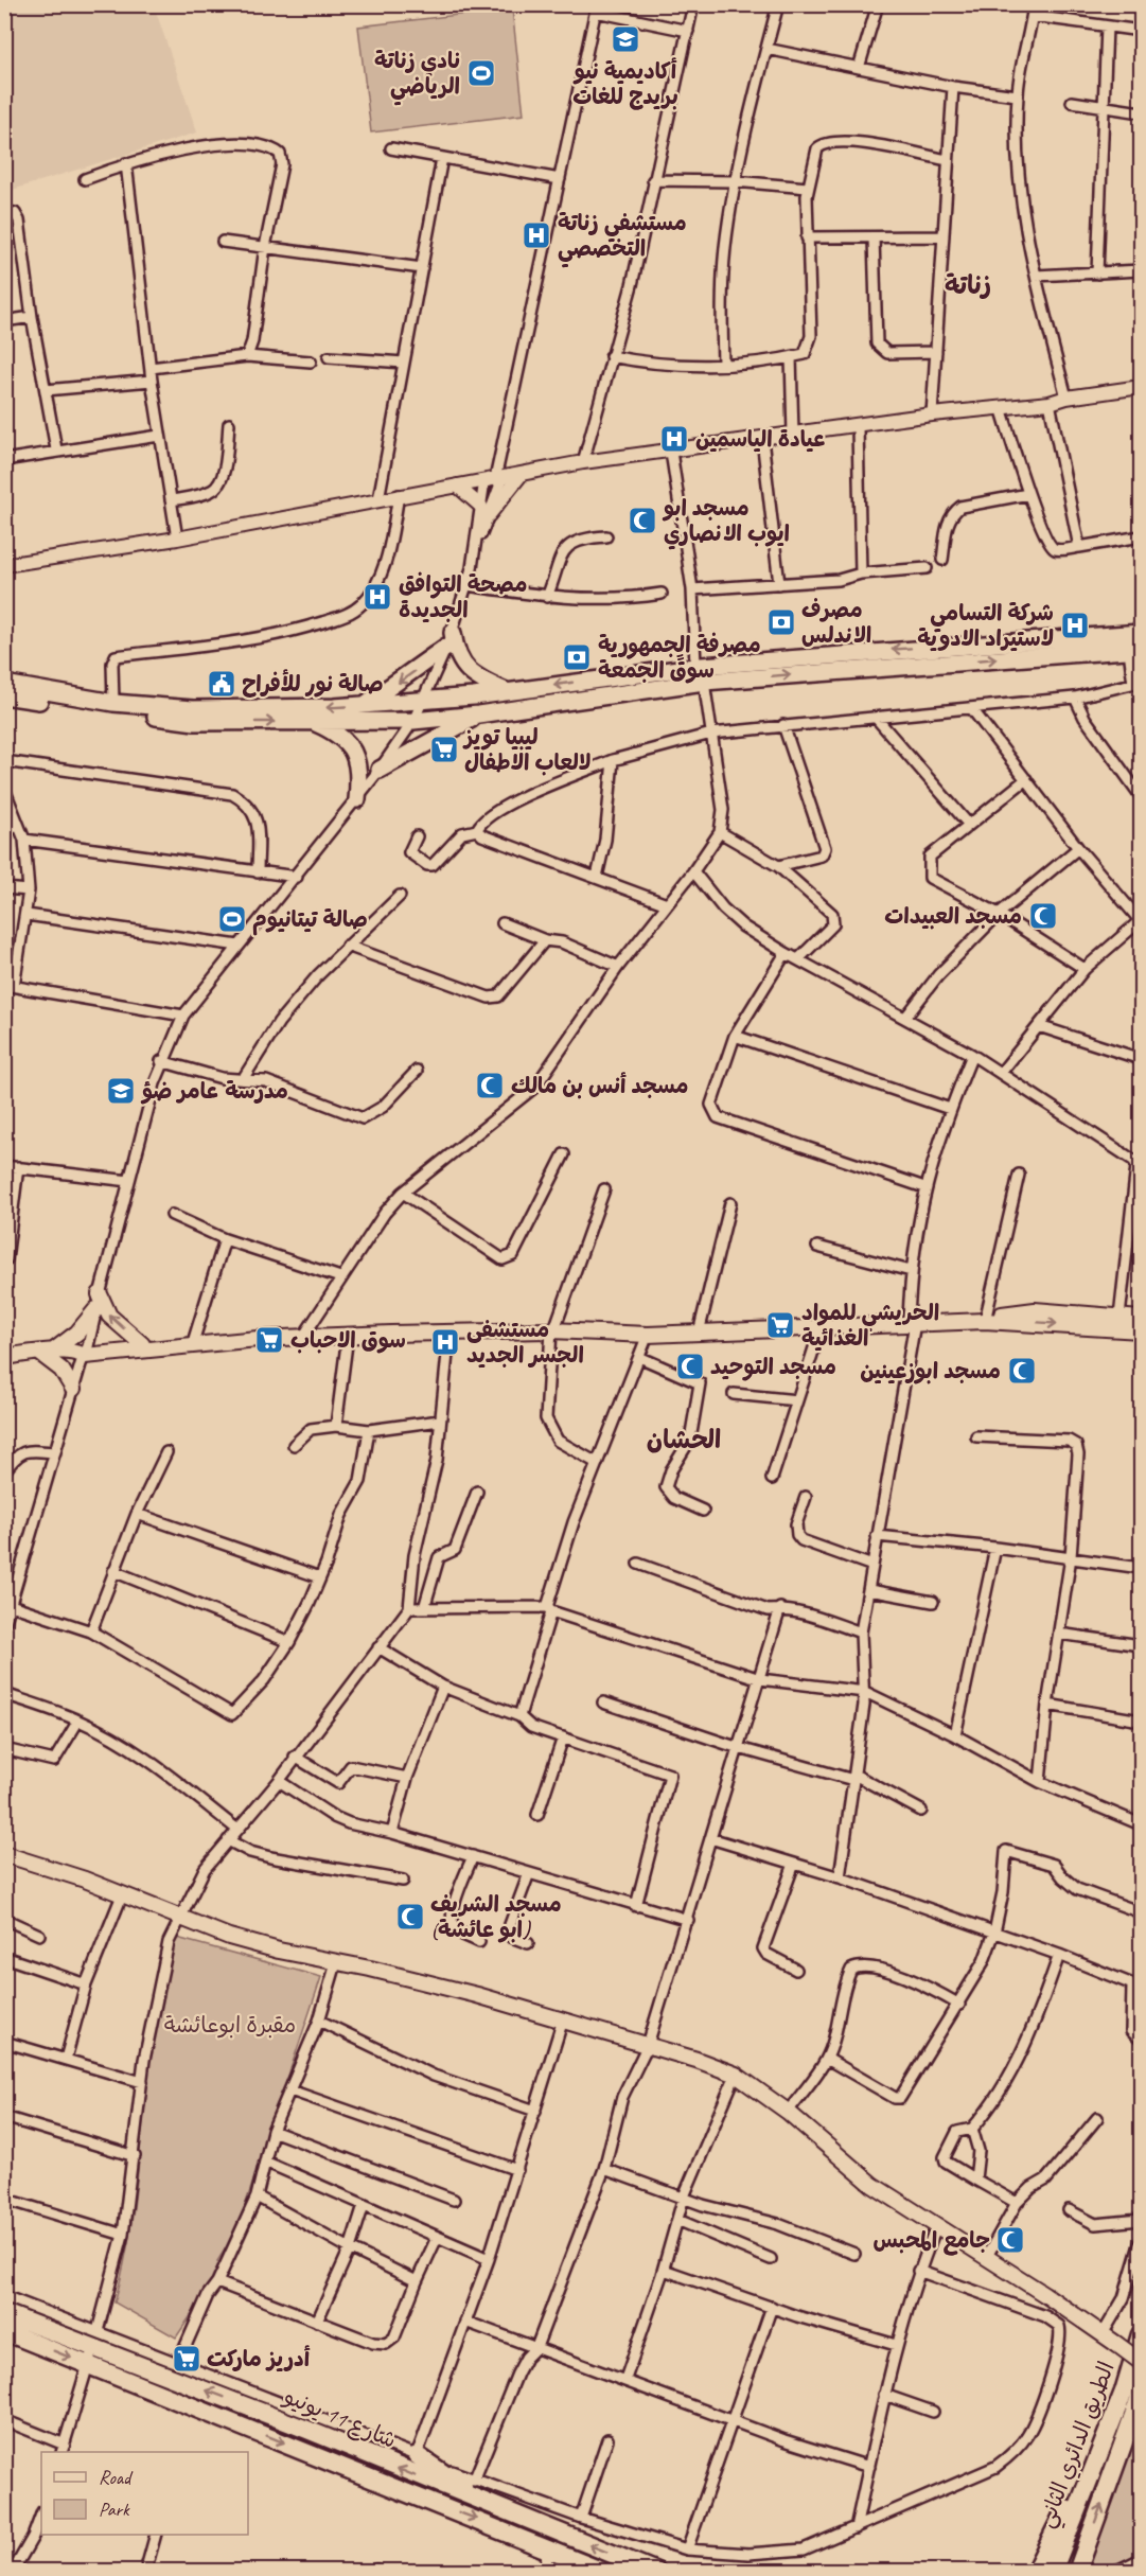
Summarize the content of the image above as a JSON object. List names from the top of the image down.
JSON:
{
  "streets": {
    "highway": ["شارع 11 يونيو", "الطريق الدائري الثاني"]
  },
  "districts": ["زناتة", "الحشان"],
  "parks": ["مقبرة ابوعائشة"],
  "places": {
    "school or university": ["أكاديمية نيو بريدج للغات", "مدرسة عامر ضؤ"],
    "sports": ["نادي زناتة الرياضي", "صالة تيتانيوم"],
    "hospital": [
      "مستشفي زناتة التخصصي",
      "عيادة الياسمين",
      "مصحة التوافق الجديدة",
      "شركة التسامي لاستيراد الادوية",
      "مستشفى الجسر الجديد"
    ],
    "mosque": [
      "مسجد ابو ايوب الانصاري",
      "مسجد العبيدات",
      "مسجد أنس بن مالك",
      "مسجد التوحيد",
      "مسجد ابوزعينين",
      "مسجد الشريف (ابو عائشة)",
      "جامع المحبس"
    ],
    "bank": ["مصرف الاندلس", "مصرفة الجمهورية سوقً الجمعة"],
    "public building": ["صالة نور للأفراح"],
    "supermarket": [
      "ليبيا تويز لالعاب الاطفال",
      "الحريشي للمواد الغذائية",
      "سوق الاحباب",
      "أدريز ماركت"
    ]
  },
  "legend": ["Road", "Park"]
}
